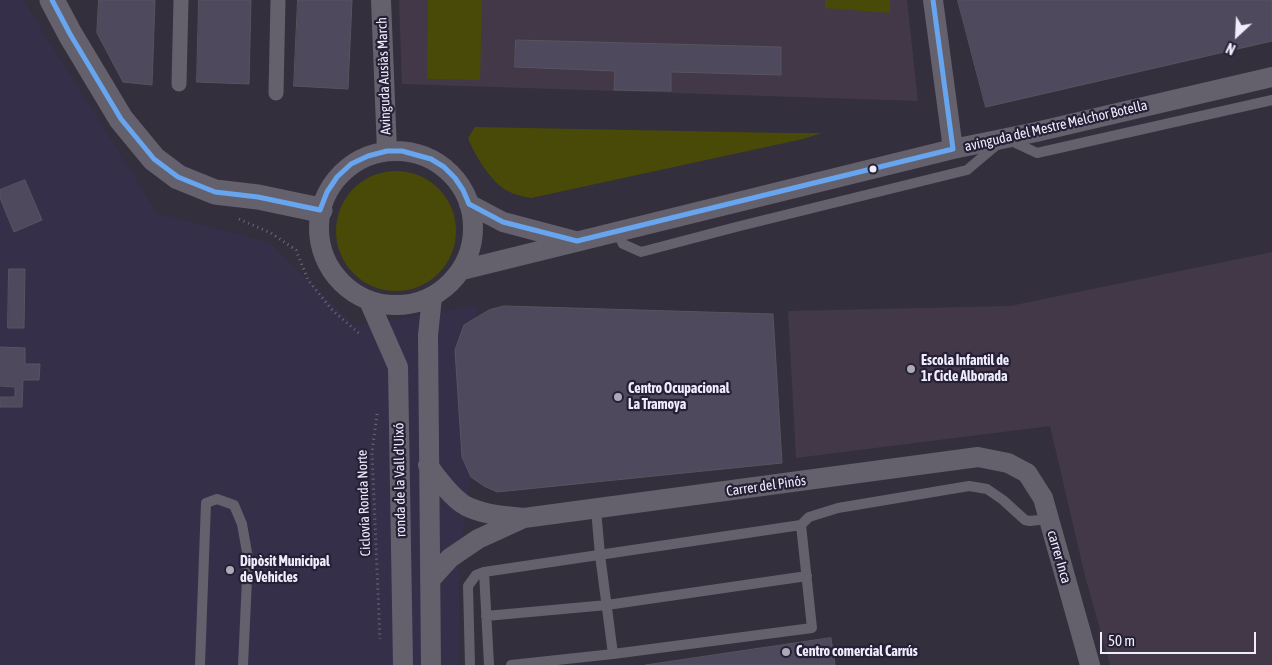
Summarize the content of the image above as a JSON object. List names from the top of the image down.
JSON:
{
  "streets": {
    "street": [
      "Avinguda Ausiàs March",
      "avinguda del Mestre Melchor Botella",
      "ronda de la Vall d'Uixó",
      "Carrer del Pinós",
      "carrer Inca"
    ],
    "path": ["Ciclovía Ronda Norte"]
  },
  "crossings": [
    ["Avinguda Ausiàs March", "avinguda del Mestre Melchor Botella"],
    ["Avinguda Ausiàs March", "ronda de la Vall d'Uixó"],
    ["avinguda del Mestre Melchor Botella", "ronda de la Vall d'Uixó"],
    ["ronda de la Vall d'Uixó", "Carrer del Pinós"],
    ["Carrer del Pinós", "carrer Inca"]
  ],
  "places": [
    "Escola Infantil de 1r Cicle Alborada",
    "Centro Ocupacional La Tramoya",
    "Dipòsit Municipal de Vehicles",
    "Centro comercial Carrús"
  ],
  "scale_bar": "50 m",
  "north": "bottom left"
}
